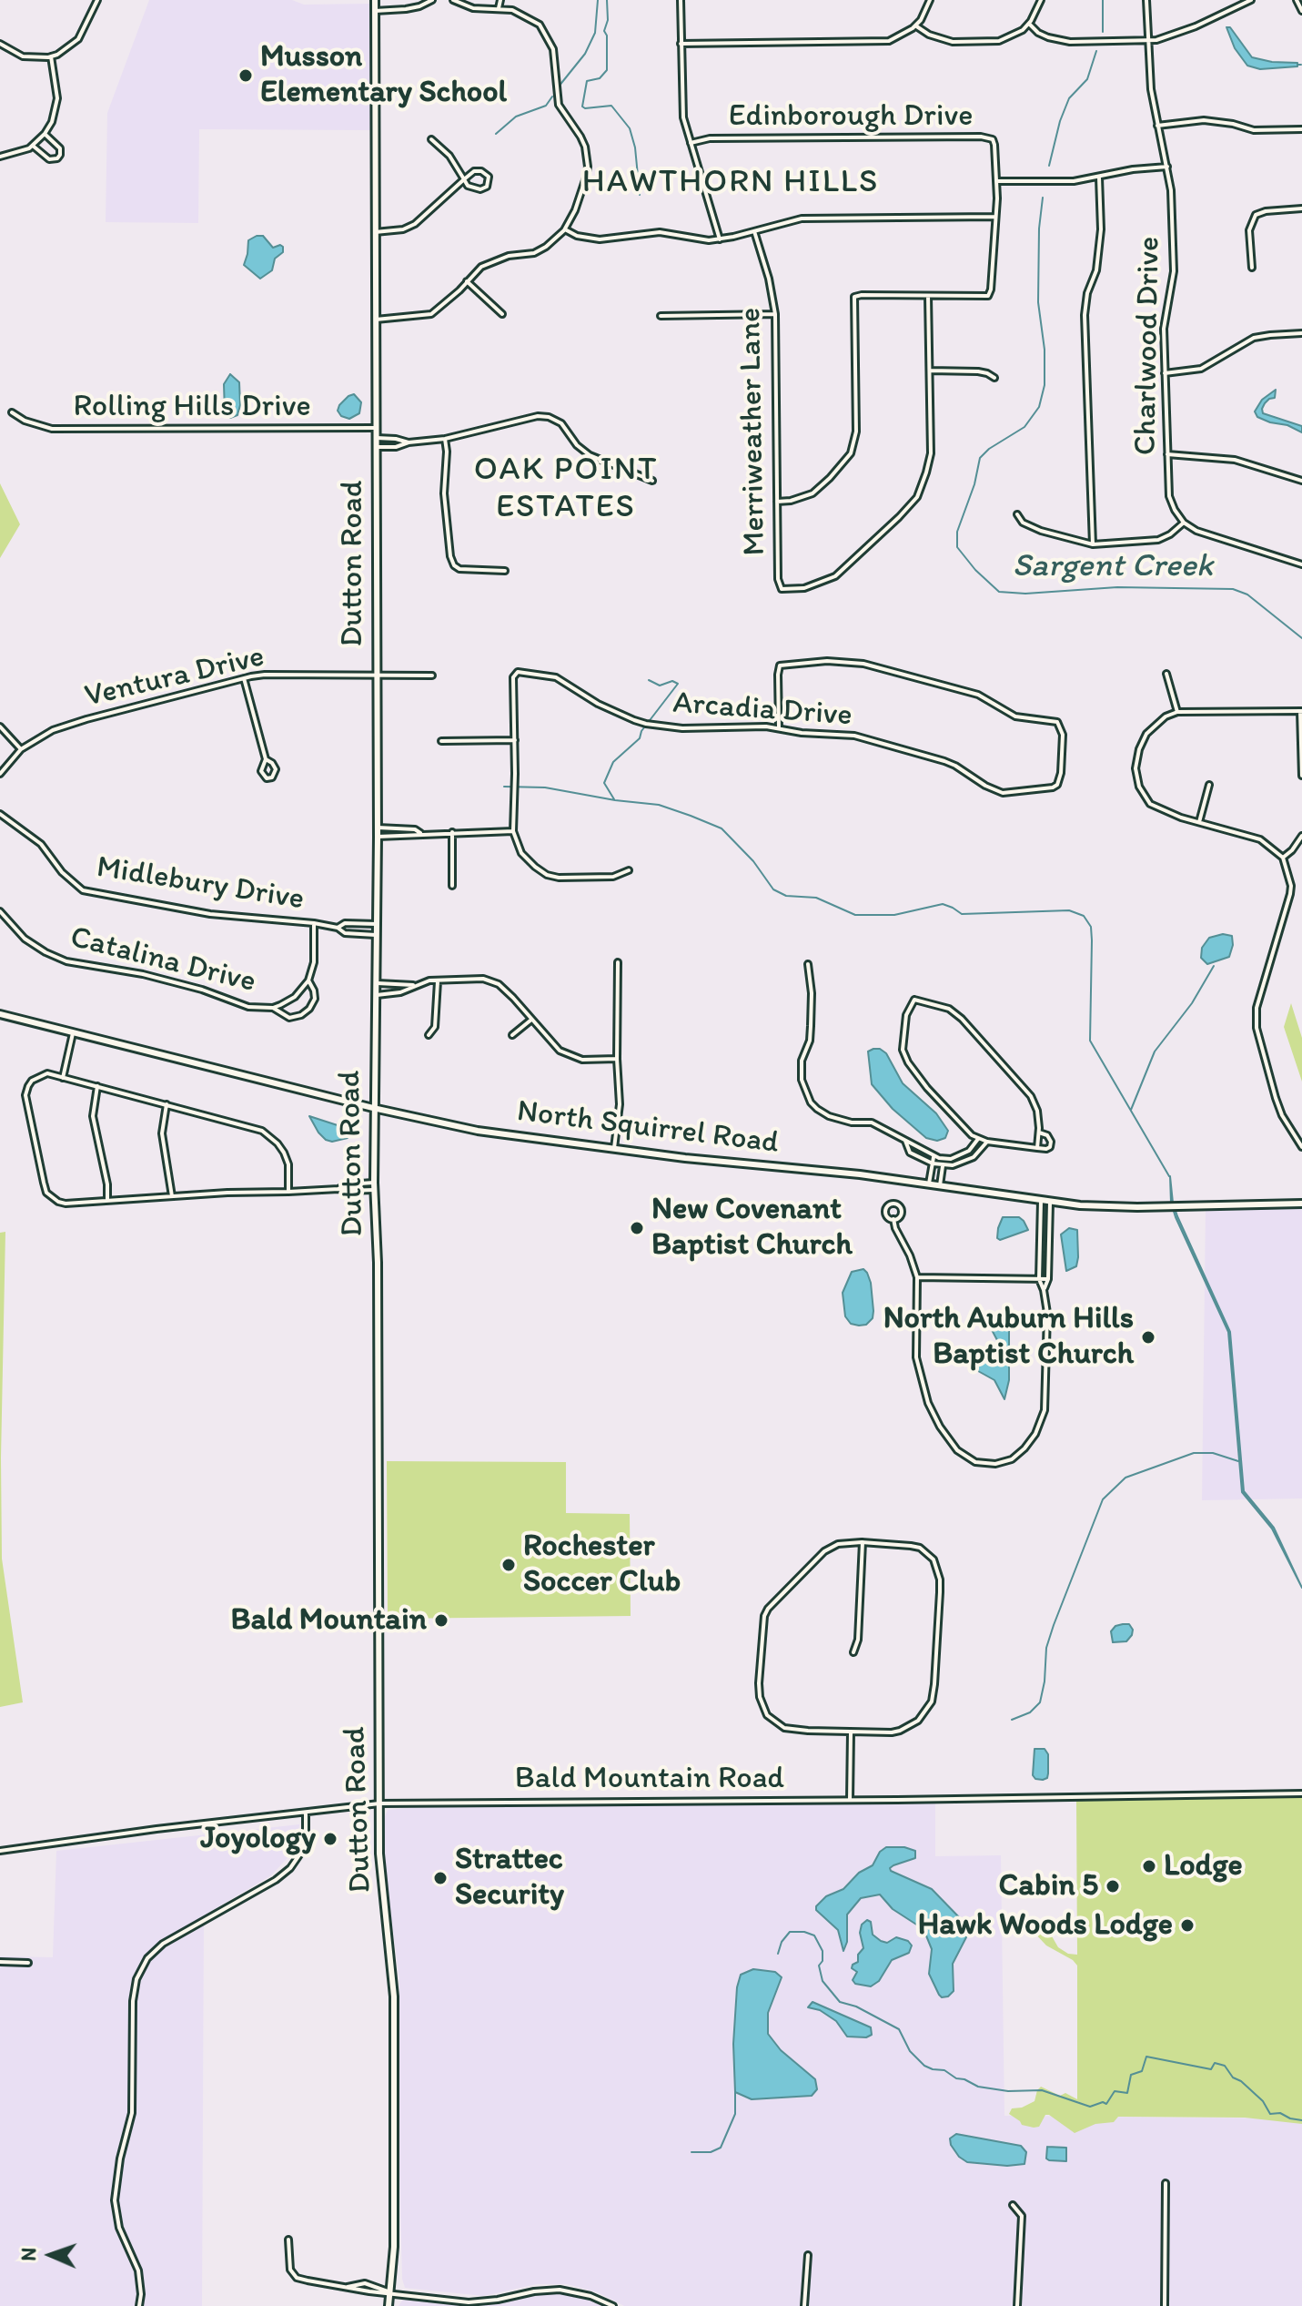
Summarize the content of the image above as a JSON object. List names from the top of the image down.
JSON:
{
  "streets": {
    "street": [
      "Edinborough Drive",
      "Charlwood Drive",
      "Rolling Hills Drive",
      "Merriweather Lane",
      "Dutton Road",
      "Ventura Drive",
      "Arcadia Drive",
      "Midlebury Drive",
      "Catalina Drive",
      "North Squirrel Road",
      "Bald Mountain Road"
    ]
  },
  "crossings": [
    ["Edinborough Drive", "Merriweather Lane"],
    ["Rolling Hills Drive", "Dutton Road"],
    ["Dutton Road", "Ventura Drive"],
    ["Dutton Road", "Midlebury Drive"],
    ["Dutton Road", "North Squirrel Road"],
    ["Dutton Road", "Bald Mountain Road"]
  ],
  "districts": ["HAWTHORN HILLS", "OAK POINT ESTATES"],
  "water": ["Sargent Creek"],
  "places": [
    "Musson Elementary School",
    "New Covenant Baptist Church",
    "North Auburn Hills Baptist Church",
    "Rochester Soccer Club",
    "Bald Mountain",
    "Joyology",
    "Lodge",
    "Strattec Security",
    "Cabin 5",
    "Hawk Woods Lodge"
  ],
  "north": "left"
}
